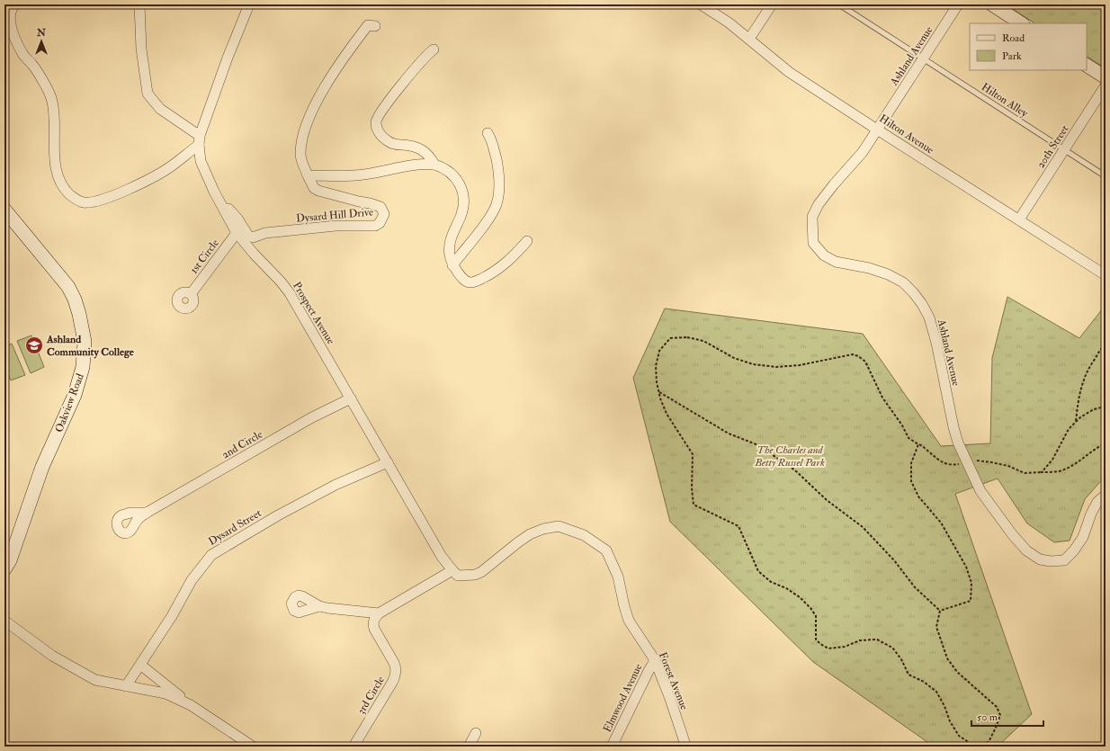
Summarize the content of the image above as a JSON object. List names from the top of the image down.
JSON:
{
  "streets": {
    "street": [
      "Ashland Avenue",
      "Hilton Avenue",
      "20th Street",
      "Dysard Hill Drive",
      "1st Circle",
      "Prospect Avenue",
      "Oakview Road",
      "2nd Circle",
      "Dysard Street",
      "Forest Avenue",
      "3rd Circle",
      "Elmwood Avenue"
    ],
    "lane": ["Hilton Alley"]
  },
  "crossings": [
    ["Ashland Avenue", "Hilton Alley"],
    ["Ashland Avenue", "Hilton Avenue"],
    ["Hilton Alley", "20th Street"],
    ["Hilton Avenue", "20th Street"],
    ["Dysard Hill Drive", "Prospect Avenue"],
    ["1st Circle", "Prospect Avenue"],
    ["Prospect Avenue", "2nd Circle"],
    ["Prospect Avenue", "Dysard Street"],
    ["Prospect Avenue", "Forest Avenue"],
    ["Forest Avenue", "Elmwood Avenue"]
  ],
  "parks": ["The Charles and Betty Russel Park"],
  "places": {
    "school or university": ["Ashland Community College"]
  },
  "legend": ["Road", "Park"],
  "scale_bar": "50 m",
  "north": "top"
}
